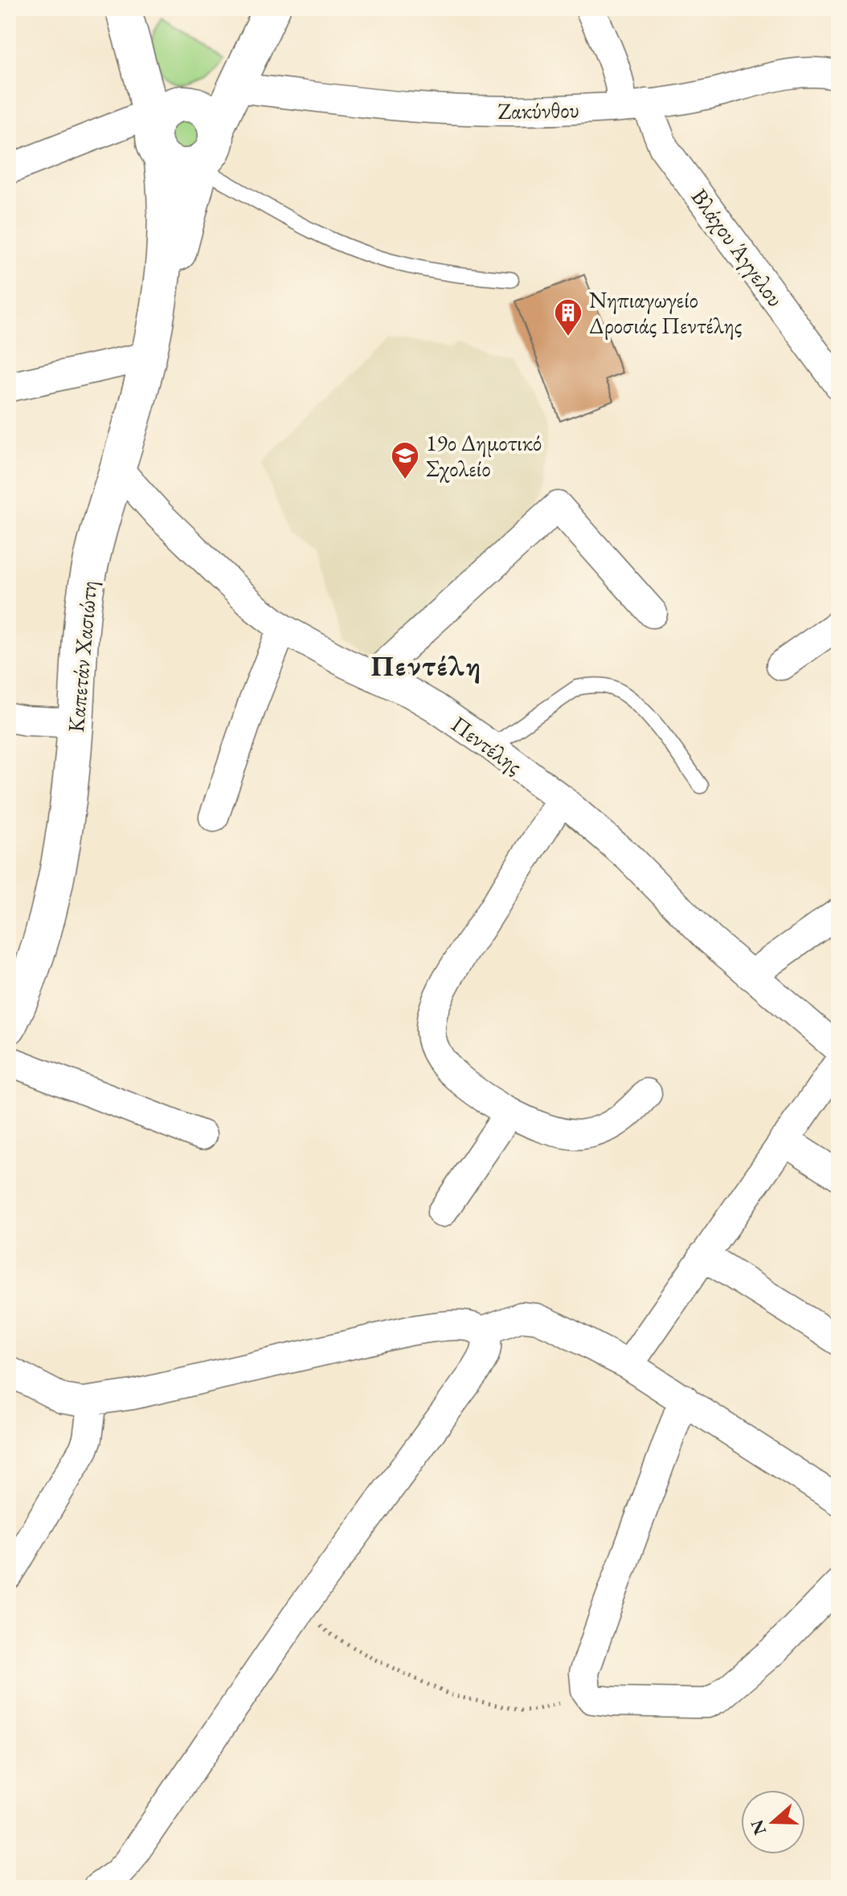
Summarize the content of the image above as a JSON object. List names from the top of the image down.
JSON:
{
  "streets": {
    "street": [
      "Ζακύνθου",
      "Βλάχου Άγγελου",
      "Καπετάν Χασιώτη",
      "Πεντέλης"
    ]
  },
  "crossings": [
    ["Ζακύνθου", "Βλάχου Άγγελου"],
    ["Καπετάν Χασιώτη", "Πεντέλης"]
  ],
  "districts": ["Πεντέλη"],
  "places": {
    "building": ["Νηπιαγωγείο Δροσιάς Πεντέλης"],
    "school or university": ["19ο Δημοτικό Σχολείο"]
  },
  "north": "left"
}
